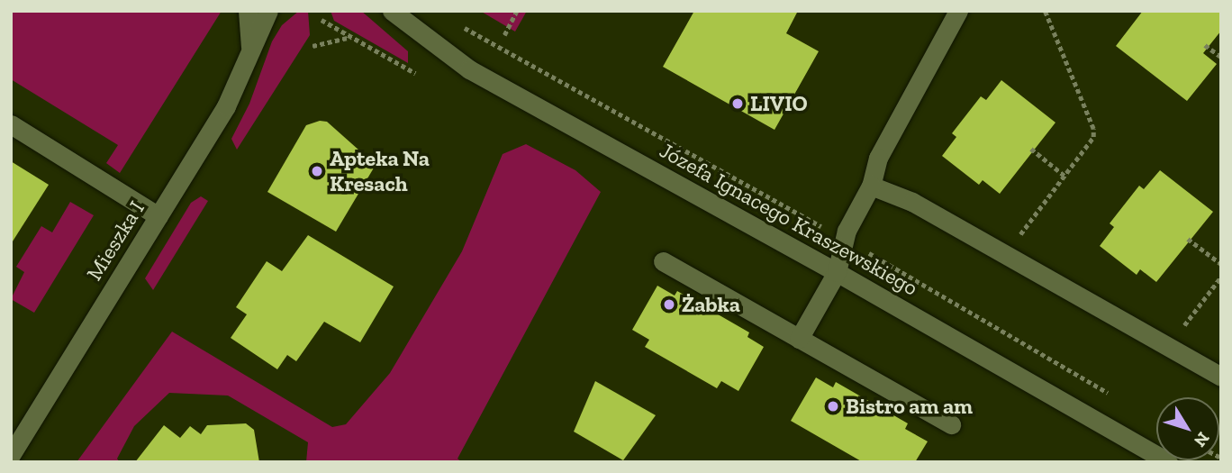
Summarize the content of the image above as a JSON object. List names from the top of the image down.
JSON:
{
  "streets": {
    "street": ["Józefa Ignacego Kraszewskiego", "Mieszka I"]
  },
  "places": [
    "LIVIO",
    "Apteka Na Kresach",
    "Żabka",
    "Bistro am am"
  ],
  "north": "bottom right"
}
